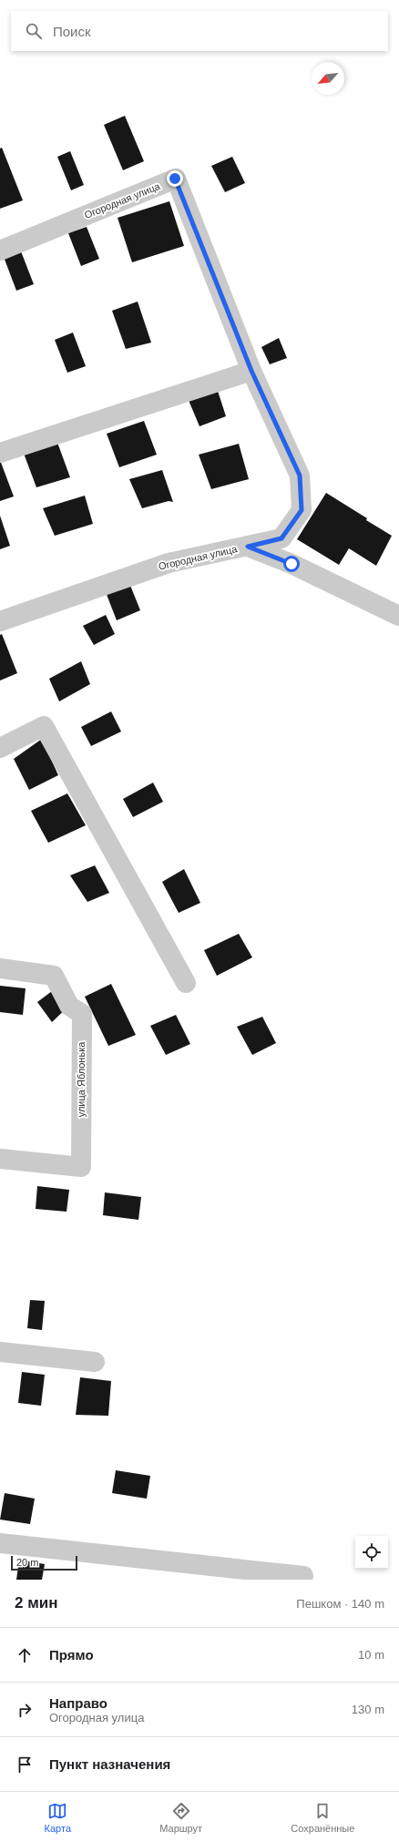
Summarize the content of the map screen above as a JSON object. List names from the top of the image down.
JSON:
{
  "streets": {
    "street": ["Огородная улица", "улица Яблонька"]
  },
  "scale_bar": "20 m",
  "north": "bottom left",
  "page": {
    "search": "Поиск",
    "scale": "20 m",
    "heading": ["2 мин", "Пешком · 140 m"],
    "list": [
      ["Прямо", "10 m"],
      ["Направо", "Огородная улица", "130 m"],
      "Пункт назначения"
    ],
    "nav": ["Карта", "Маршрут", "Сохранённые"]
  }
}
